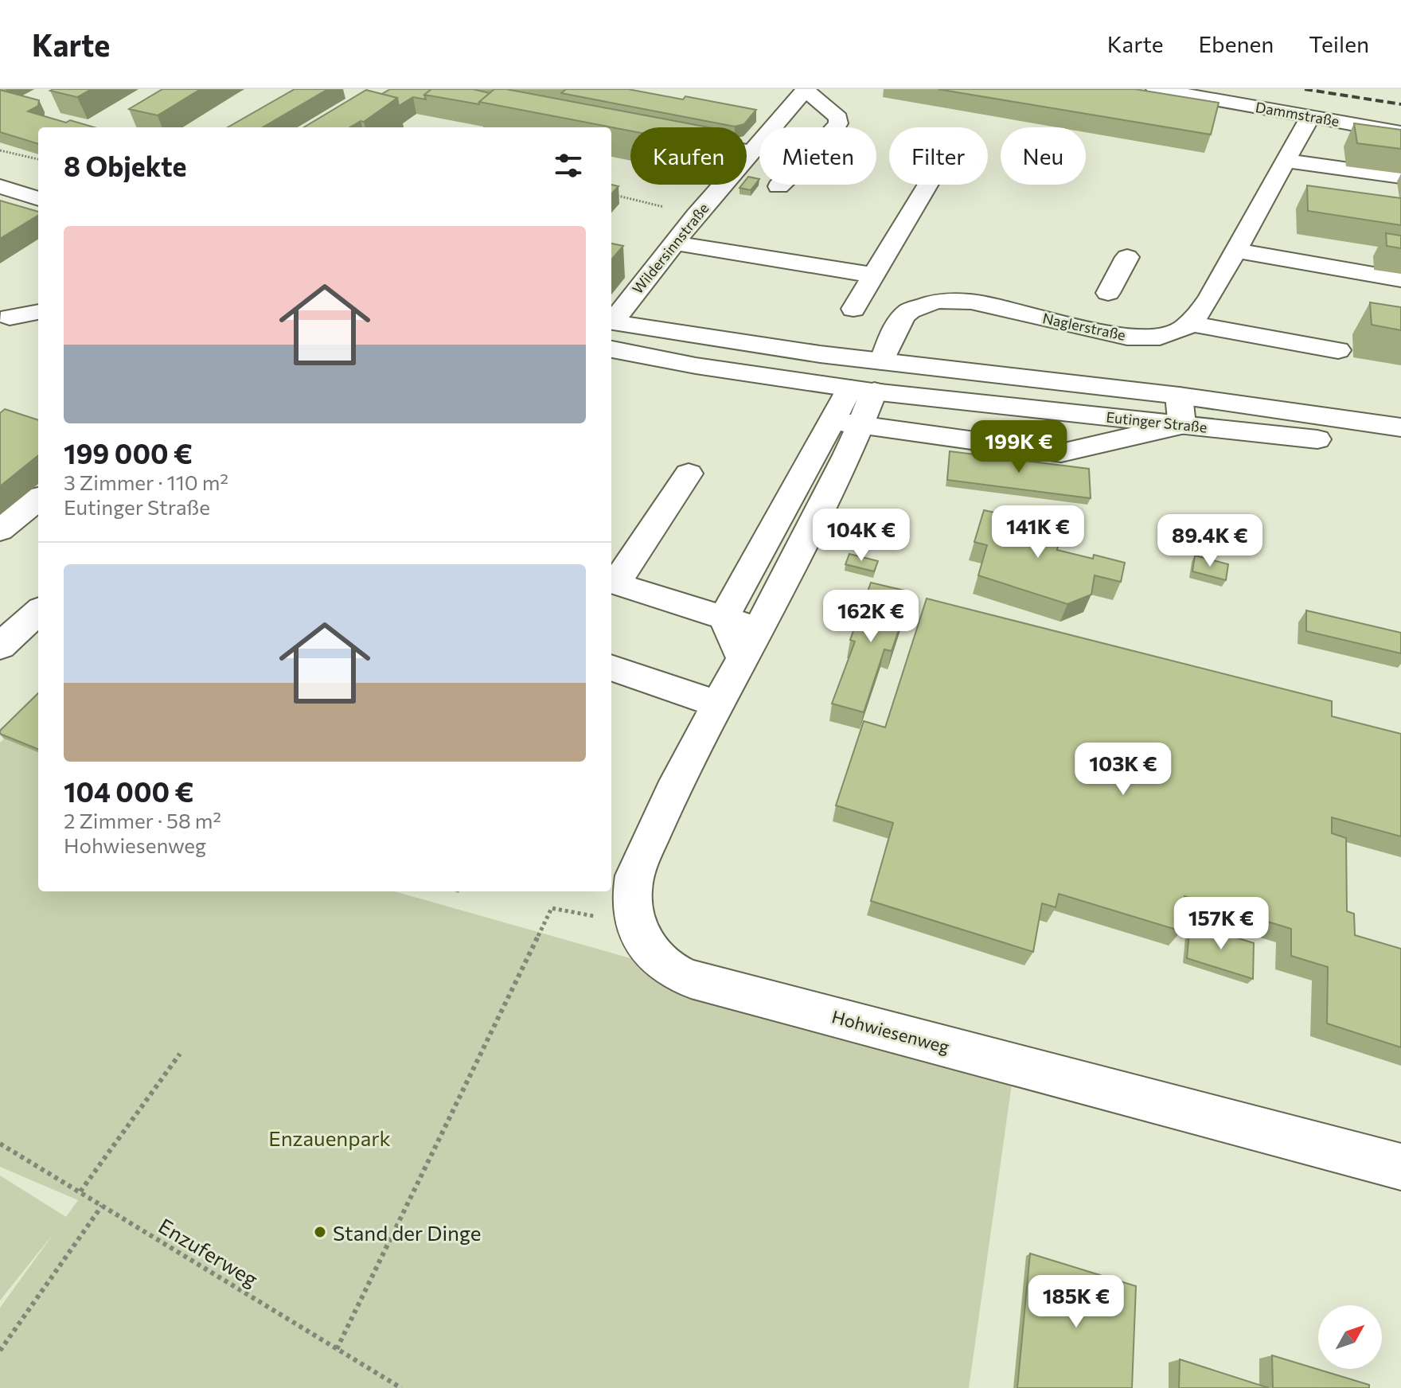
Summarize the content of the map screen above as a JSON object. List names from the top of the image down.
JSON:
{
  "streets": {
    "street": [
      "Dammstraße",
      "Wildersinnstraße",
      "Naglerstraße",
      "Eutinger Straße",
      "Hohwiesenweg"
    ],
    "path": ["Enzuferweg"]
  },
  "crossings": [
    ["Dammstraße", "Naglerstraße"],
    ["Naglerstraße", "Eutinger Straße"],
    ["Eutinger Straße", "Hohwiesenweg"]
  ],
  "parks": ["Enzauenpark"],
  "places": ["Stand der Dinge"],
  "north": "top right",
  "page": {
    "header": "Karte",
    "nav": ["Karte", "Ebenen", "Teilen"],
    "chip": [
      "Kaufen",
      "Mieten",
      "Filter",
      "Neu"
    ],
    "heading": "8 Objekte",
    "list": [
      {
        "name": "199 000 €",
        "note": "3 Zimmer · 110 m² · Eutinger Straße"
      },
      {
        "name": "104 000 €",
        "note": "2 Zimmer · 58 m² · Hohwiesenweg"
      }
    ],
    "price": [
      "199K €",
      "141K €",
      "104K €",
      "89.4K €",
      "162K €",
      "103K €",
      "157K €",
      "185K €"
    ]
  }
}
